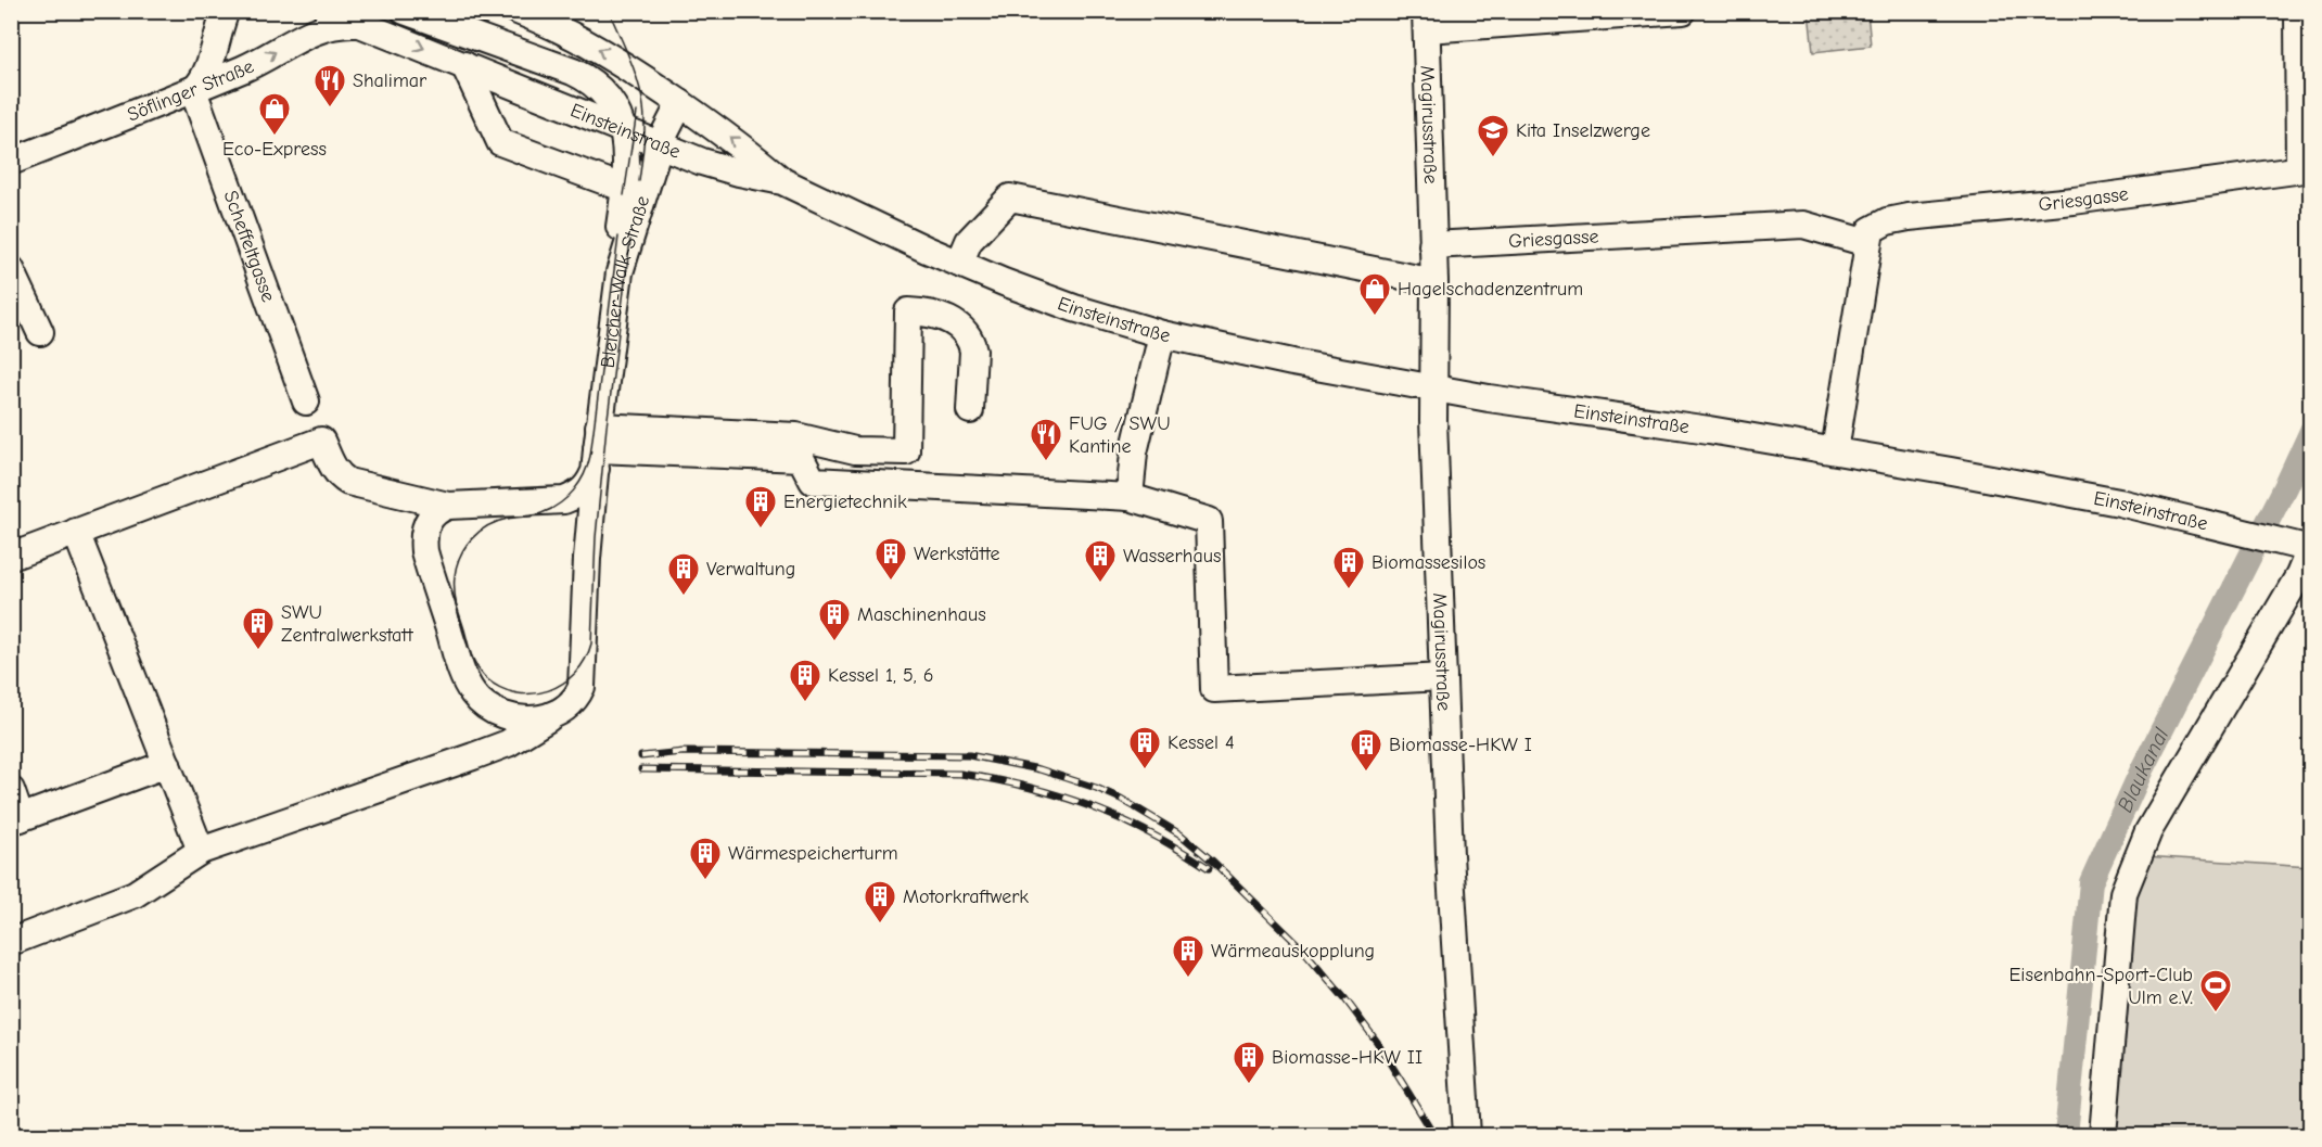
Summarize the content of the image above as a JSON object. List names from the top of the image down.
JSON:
{
  "streets": {
    "street": [
      "Söflinger Straße",
      "Magirusstraße",
      "Einsteinstraße",
      "Griesgasse",
      "Scheffeltgasse",
      "Bleicher-Walk-Straße"
    ]
  },
  "crossings": [
    ["Söflinger Straße", "Einsteinstraße"],
    ["Söflinger Straße", "Scheffeltgasse"],
    ["Magirusstraße", "Einsteinstraße"],
    ["Magirusstraße", "Griesgasse"],
    ["Einsteinstraße", "Bleicher-Walk-Straße"]
  ],
  "one_way": ["Söflinger Straße"],
  "water": ["Blaukanal"],
  "places": {
    "restaurant": ["Shalimar", "FUG / SWU Kantine"],
    "shop": ["Eco-Express", "Hagelschadenzentrum"],
    "school or university": ["Kita Inselzwerge"],
    "building": [
      "Energietechnik",
      "Werkstätte",
      "Wasserhaus",
      "Biomassesilos",
      "Verwaltung",
      "Maschinenhaus",
      "SWU Zentralwerkstatt",
      "Kessel 1, 5, 6",
      "Kessel 4",
      "Biomasse-HKW I",
      "Wärmespeicherturm",
      "Motorkraftwerk",
      "Wärmeauskopplung",
      "Biomasse-HKW II"
    ],
    "sports": ["Eisenbahn-Sport-Club Ulm e.V."]
  }
}
